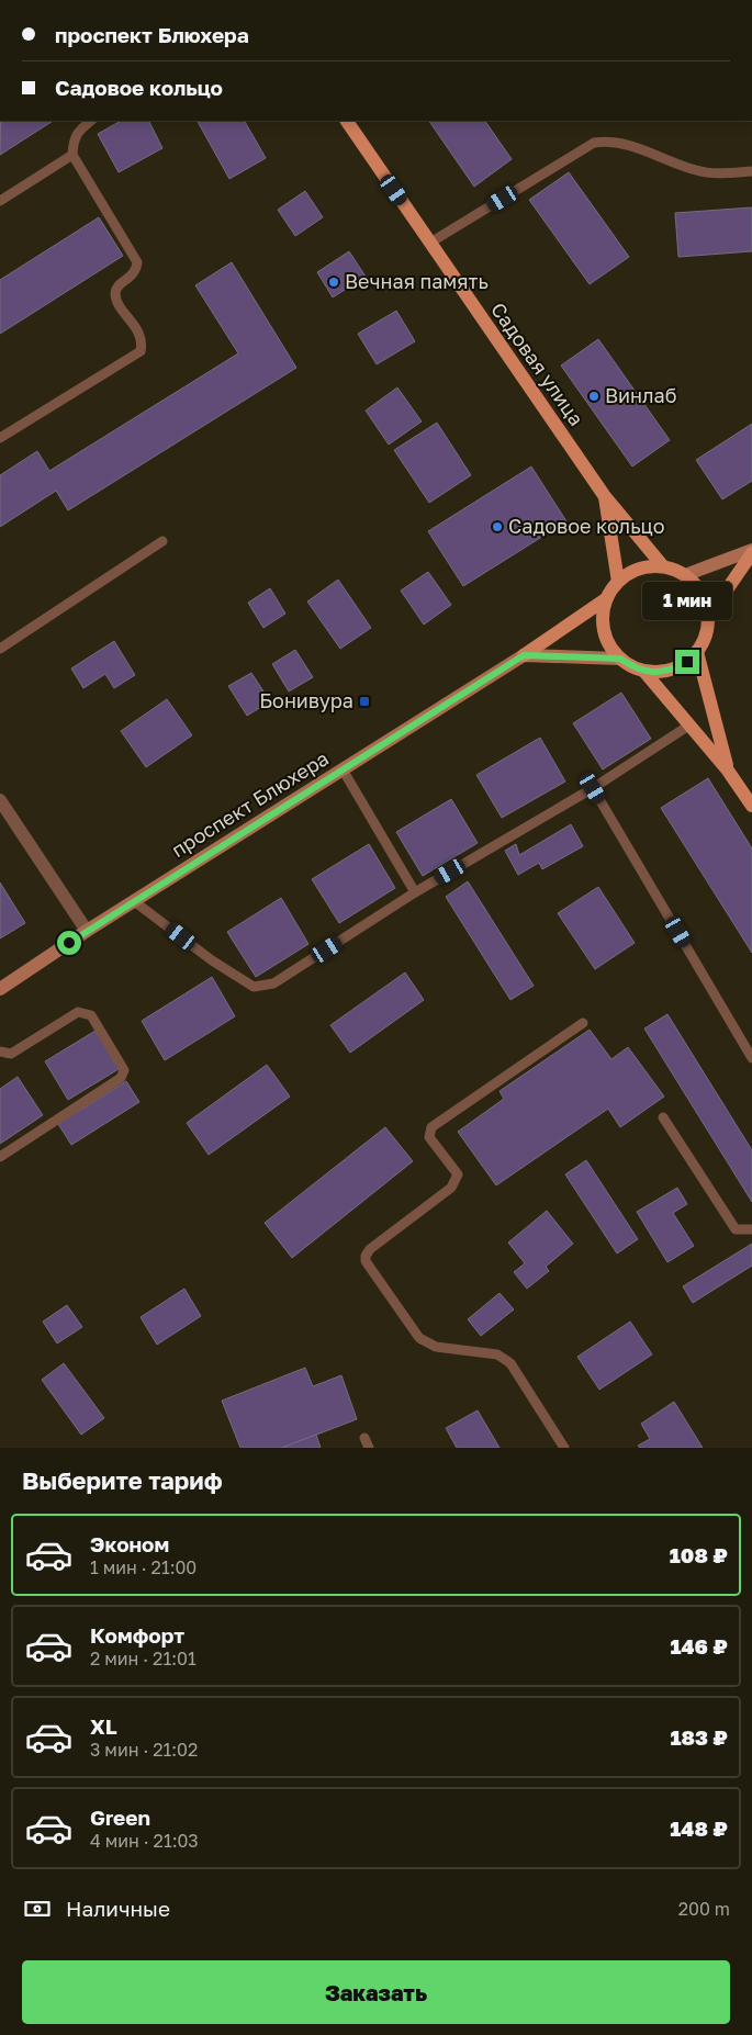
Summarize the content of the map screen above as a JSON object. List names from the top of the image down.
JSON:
{
  "streets": {
    "main road": ["Садовая улица"],
    "street": ["проспект Блюхера"]
  },
  "places": {
    "other": ["Вечная память", "Винлаб", "Садовое кольцо"],
    "transit": ["Бонивура"]
  },
  "page": {
    "banner": ["проспект Блюхера", "Садовое кольцо"],
    "bubble": "1 мин",
    "heading": "Выберите тариф",
    "list": [
      {
        "name": "Эконом",
        "note": "1 мин · 21:00",
        "value": "108 ₽"
      },
      {
        "name": "Комфорт",
        "note": "2 мин · 21:01",
        "value": "146 ₽"
      },
      {
        "name": "XL",
        "note": "3 мин · 21:02",
        "value": "183 ₽"
      },
      {
        "name": "Green",
        "note": "4 мин · 21:03",
        "value": "148 ₽"
      }
    ],
    "pay": ["Наличные", "200 m"],
    "buttons": "Заказать"
  }
}
